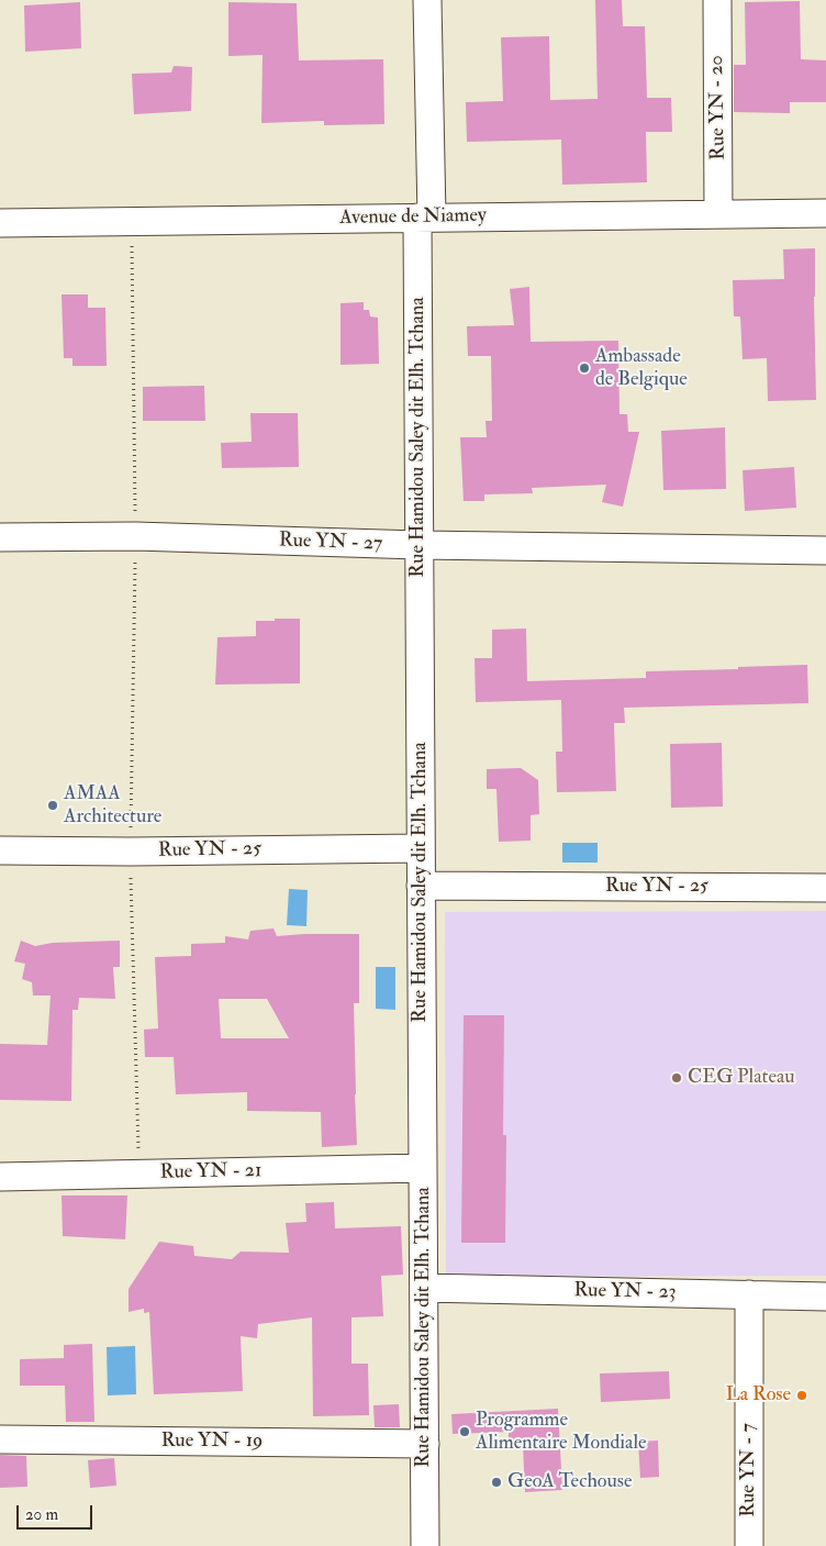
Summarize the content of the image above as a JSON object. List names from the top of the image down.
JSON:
{
  "streets": {
    "street": [
      "Rue YN - 20",
      "Avenue de Niamey",
      "Rue Hamidou Saley dit Elh. Tchana",
      "Rue YN - 27",
      "Rue YN - 25",
      "Rue YN - 21",
      "Rue YN - 23",
      "Rue YN - 19",
      "Rue YN - 7"
    ]
  },
  "crossings": [
    ["Rue YN - 20", "Avenue de Niamey"],
    ["Avenue de Niamey", "Rue Hamidou Saley dit Elh. Tchana"],
    ["Rue Hamidou Saley dit Elh. Tchana", "Rue YN - 27"],
    ["Rue Hamidou Saley dit Elh. Tchana", "Rue YN - 25"],
    ["Rue Hamidou Saley dit Elh. Tchana", "Rue YN - 21"],
    ["Rue Hamidou Saley dit Elh. Tchana", "Rue YN - 23"],
    ["Rue Hamidou Saley dit Elh. Tchana", "Rue YN - 19"],
    ["Rue YN - 23", "Rue YN - 7"]
  ],
  "places": [
    "Ambassade de Belgique",
    "AMAA Architecture",
    "CEG Plateau",
    "La Rose",
    "Programme Alimentaire Mondiale",
    "GeoA Techouse"
  ],
  "scale_bar": "20 m"
}
